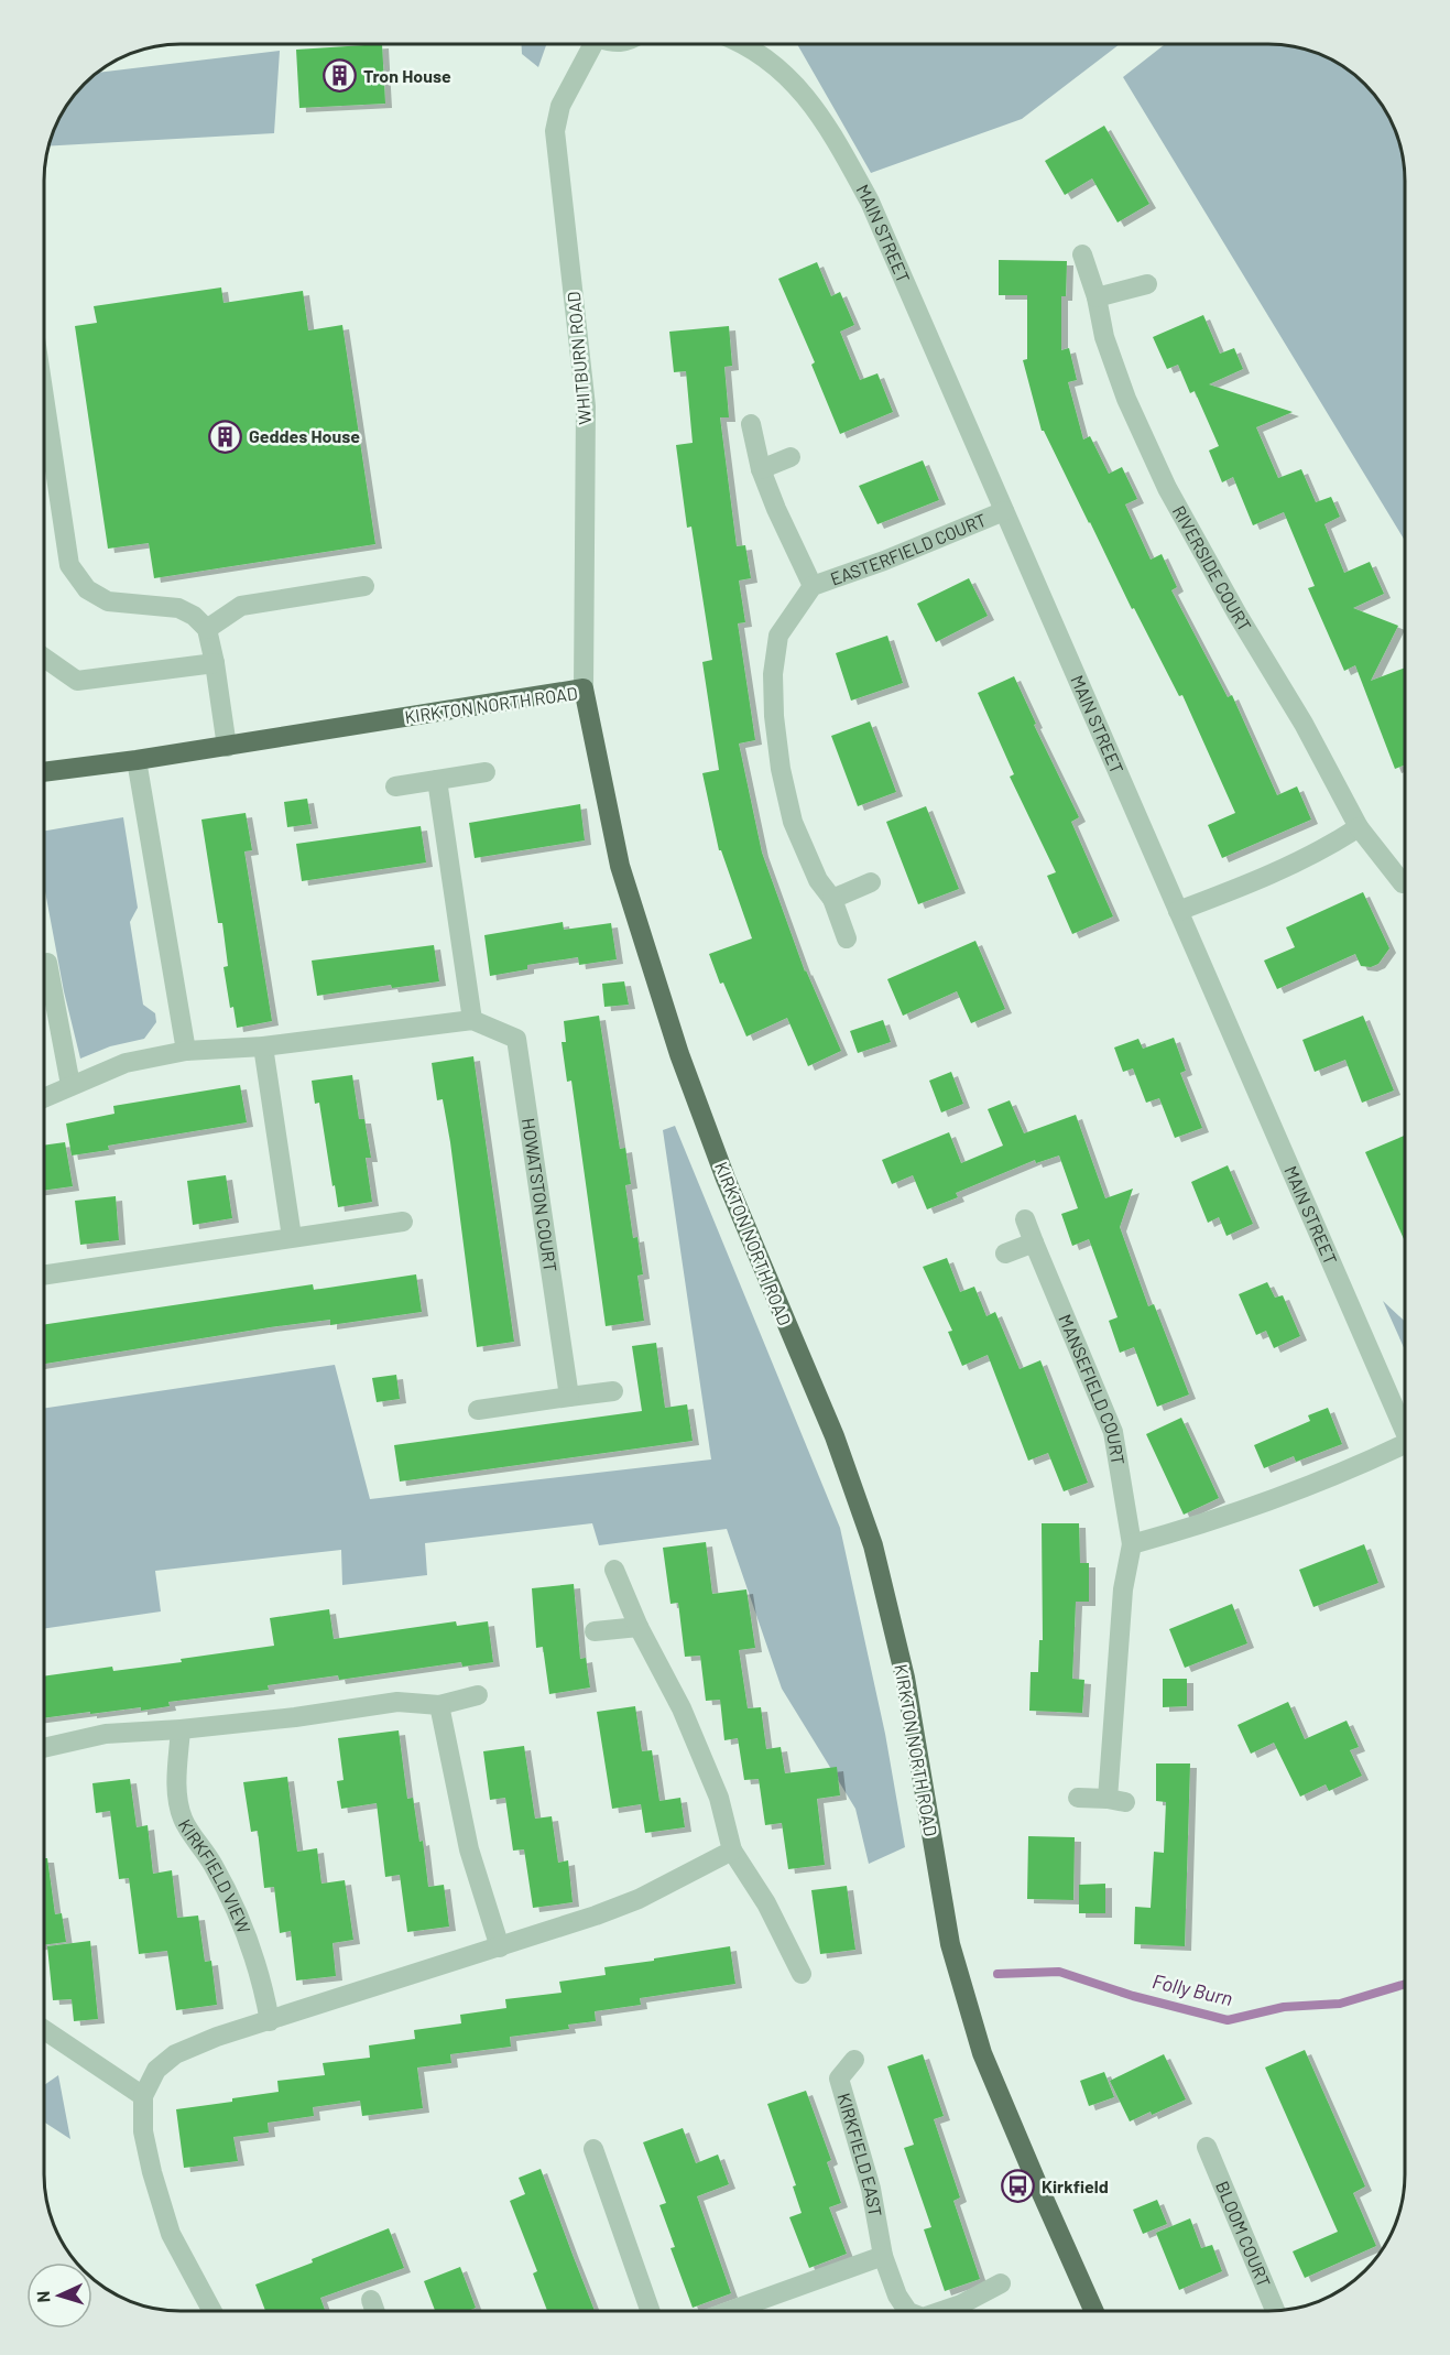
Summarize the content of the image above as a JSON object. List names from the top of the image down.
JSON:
{
  "streets": {
    "main road": ["KIRKTON NORTH ROAD"],
    "street": [
      "MAIN STREET",
      "WHITBURN ROAD",
      "EASTERFIELD COURT",
      "RIVERSIDE COURT",
      "HOWATSTON COURT",
      "MANSEFIELD COURT",
      "KIRKFIELD VIEW",
      "KIRKFIELD EAST",
      "BLOOM COURT"
    ]
  },
  "crossings": [
    ["MAIN STREET", "EASTERFIELD COURT"],
    ["WHITBURN ROAD", "KIRKTON NORTH ROAD"]
  ],
  "water": ["Folly Burn"],
  "places": {
    "building": ["Tron House", "Geddes House"],
    "bus stop": ["Kirkfield"]
  },
  "north": "left"
}
